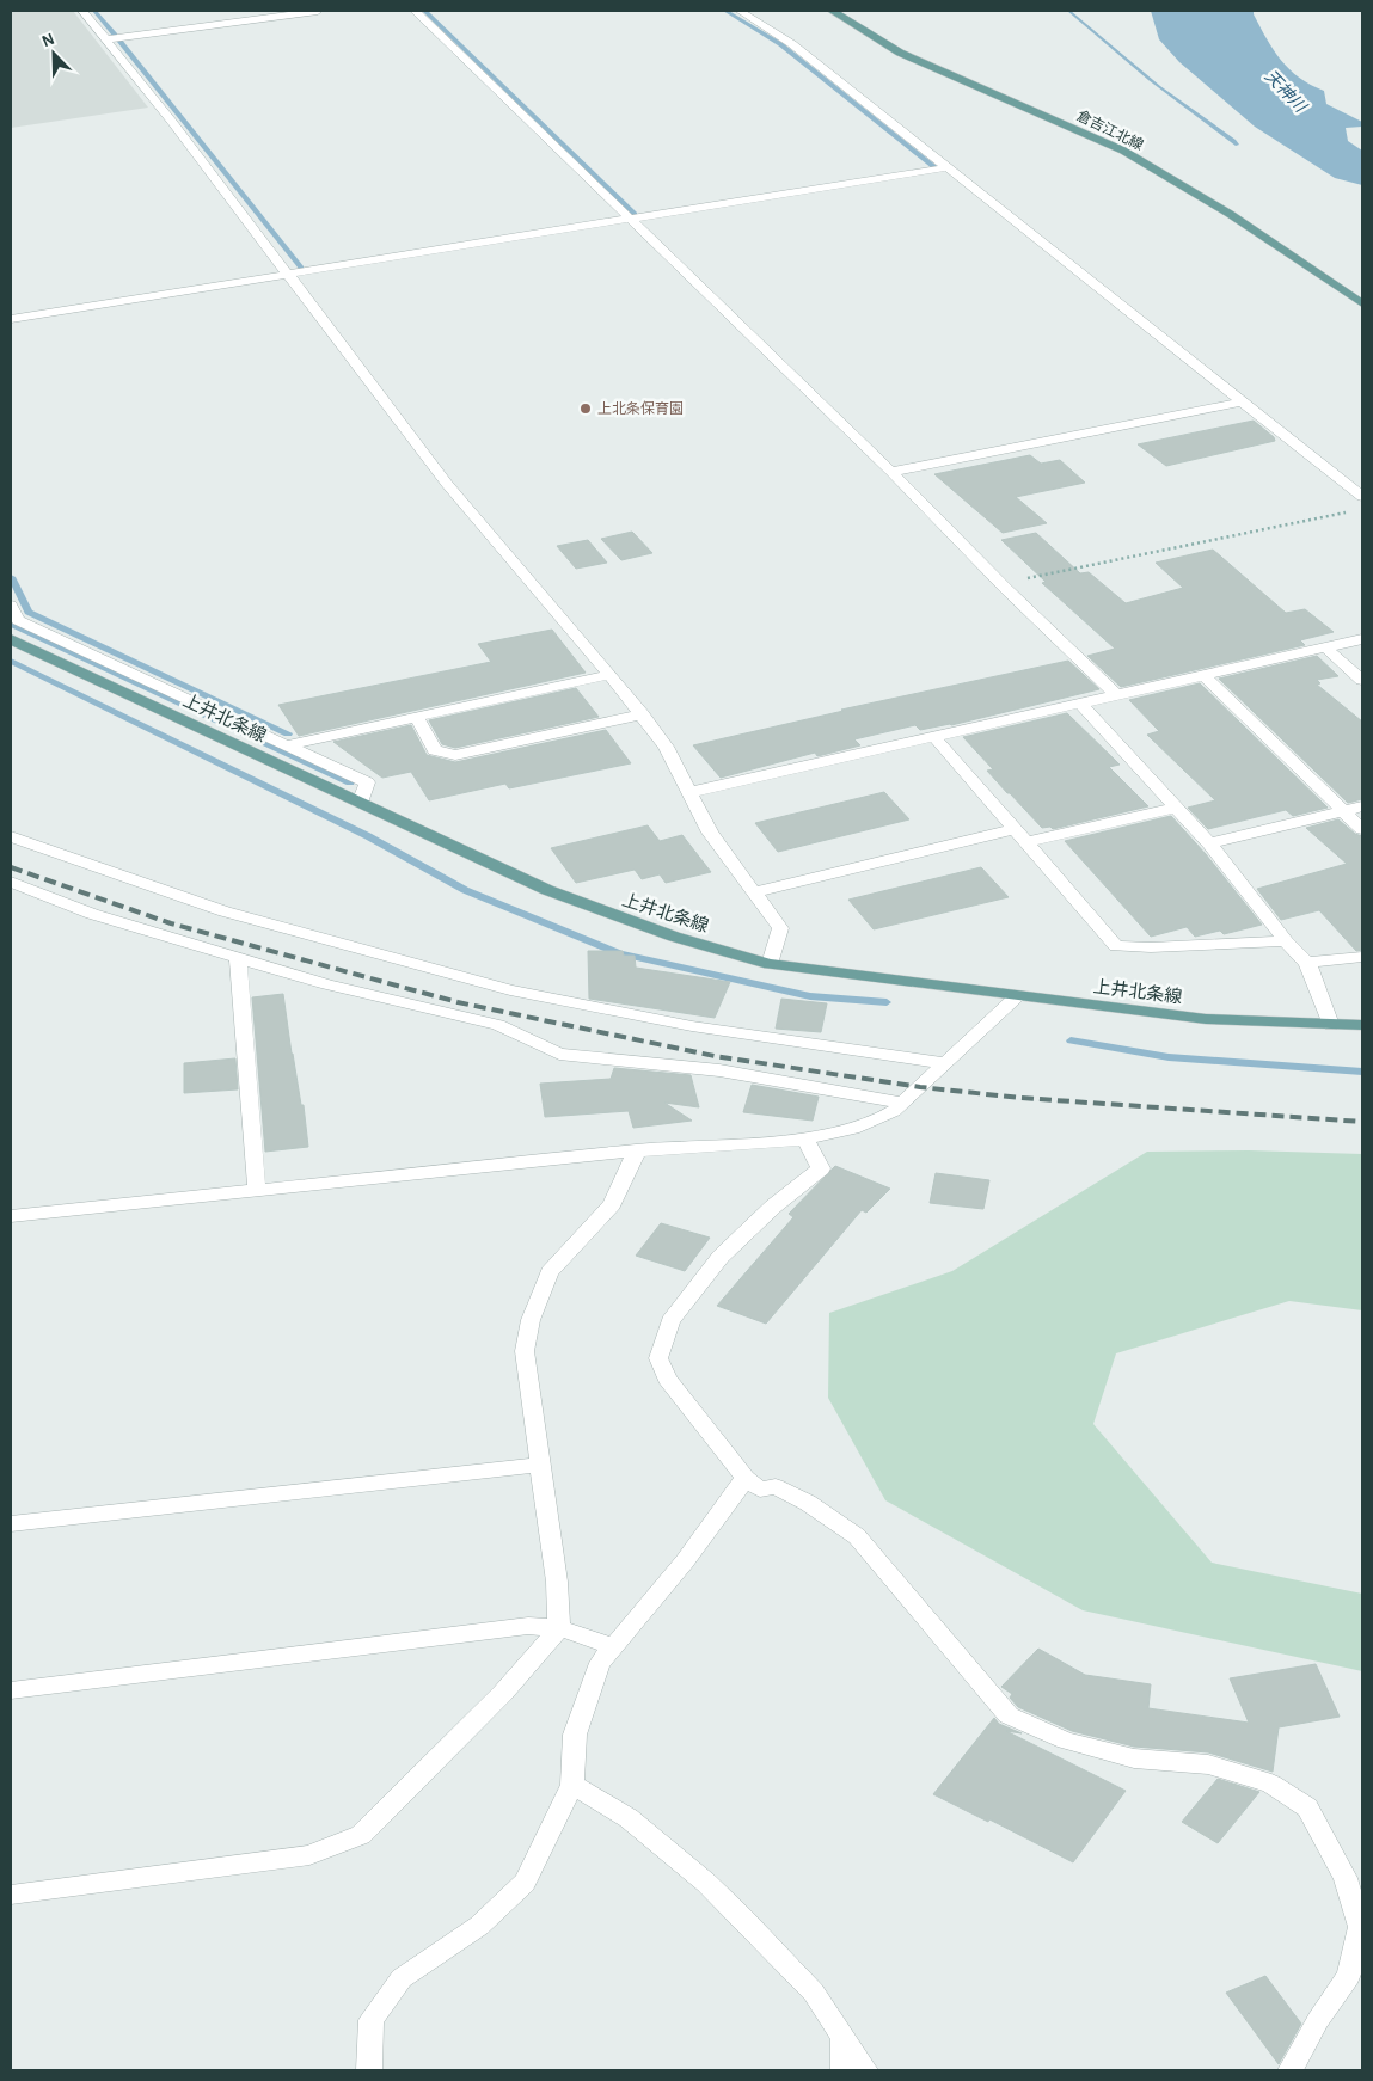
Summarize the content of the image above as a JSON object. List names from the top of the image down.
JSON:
{
  "streets": {
    "main road": ["倉吉江北線", "上井北条線"]
  },
  "water": ["天神川"],
  "places": ["上北条保育園"],
  "north": "top left"
}
